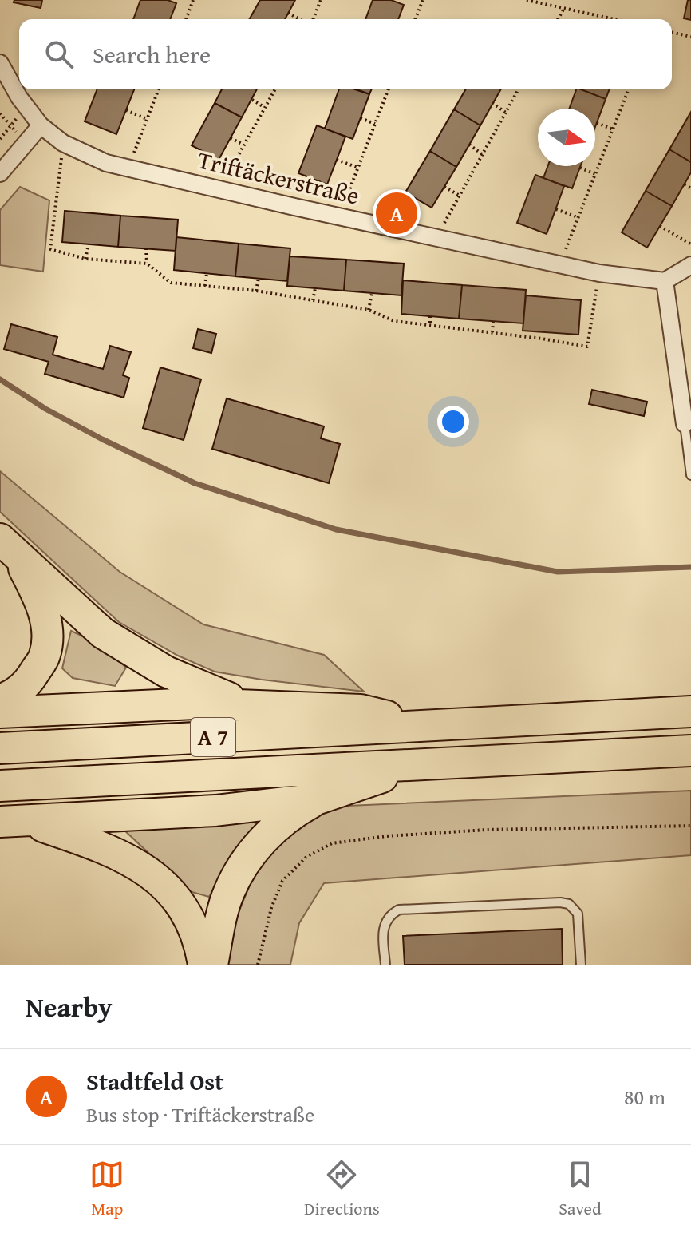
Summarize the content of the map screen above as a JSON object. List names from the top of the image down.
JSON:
{
  "streets": {
    "highway": ["A 7"],
    "street": ["Triftäckerstraße"]
  },
  "north": "right",
  "page": {
    "search": "Search here",
    "pins": "A",
    "heading": "Nearby",
    "list": [
      {
        "mark": "A",
        "name": "Stadtfeld Ost",
        "note": "Bus stop · Triftäckerstraße",
        "value": "80 m"
      }
    ],
    "nav": ["Map", "Directions", "Saved"]
  }
}
